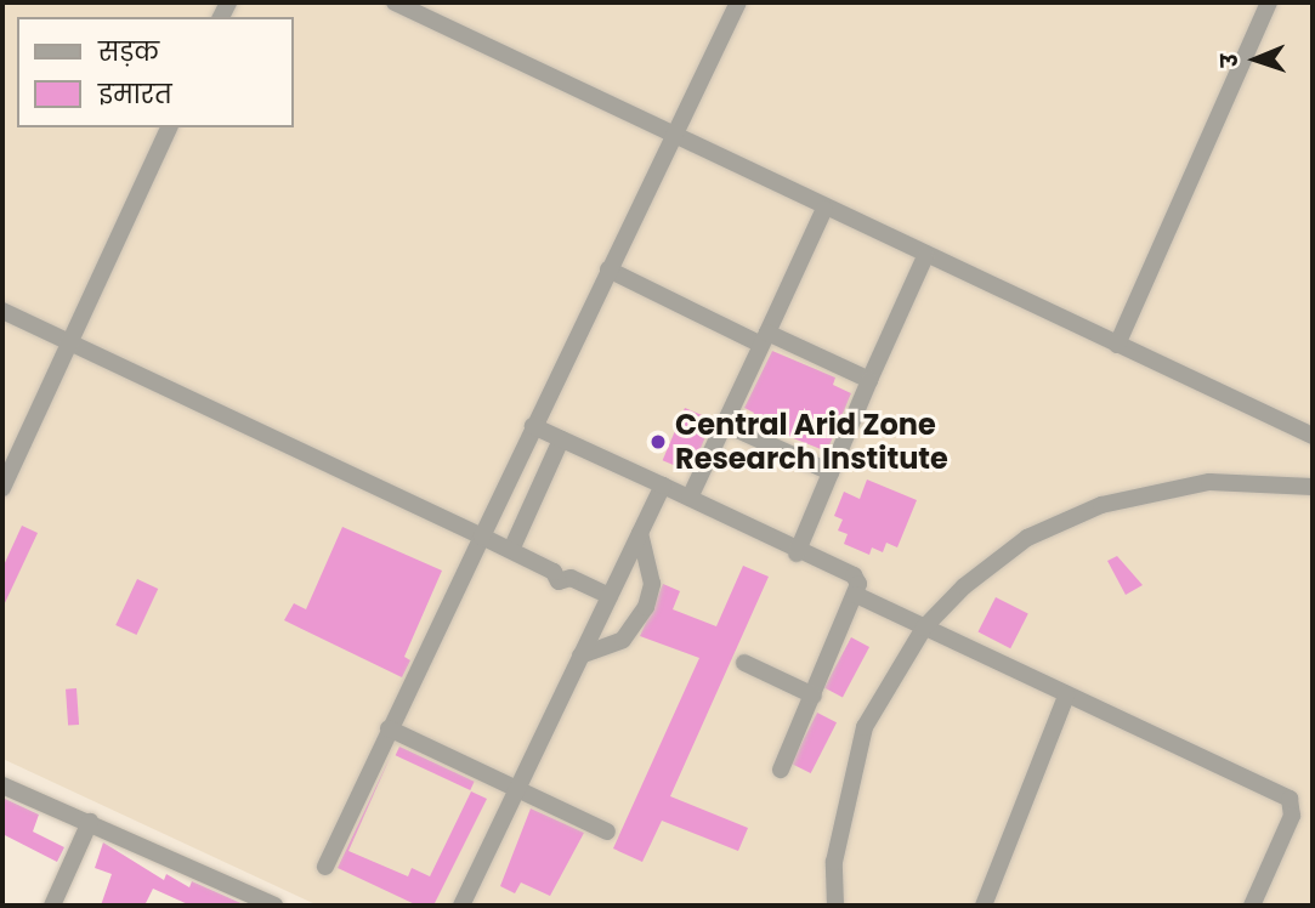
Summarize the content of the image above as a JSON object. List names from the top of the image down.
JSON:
{
  "places": ["Central Arid Zone Research Institute"],
  "legend": ["सड़क", "इमारत"],
  "north": "left"
}
